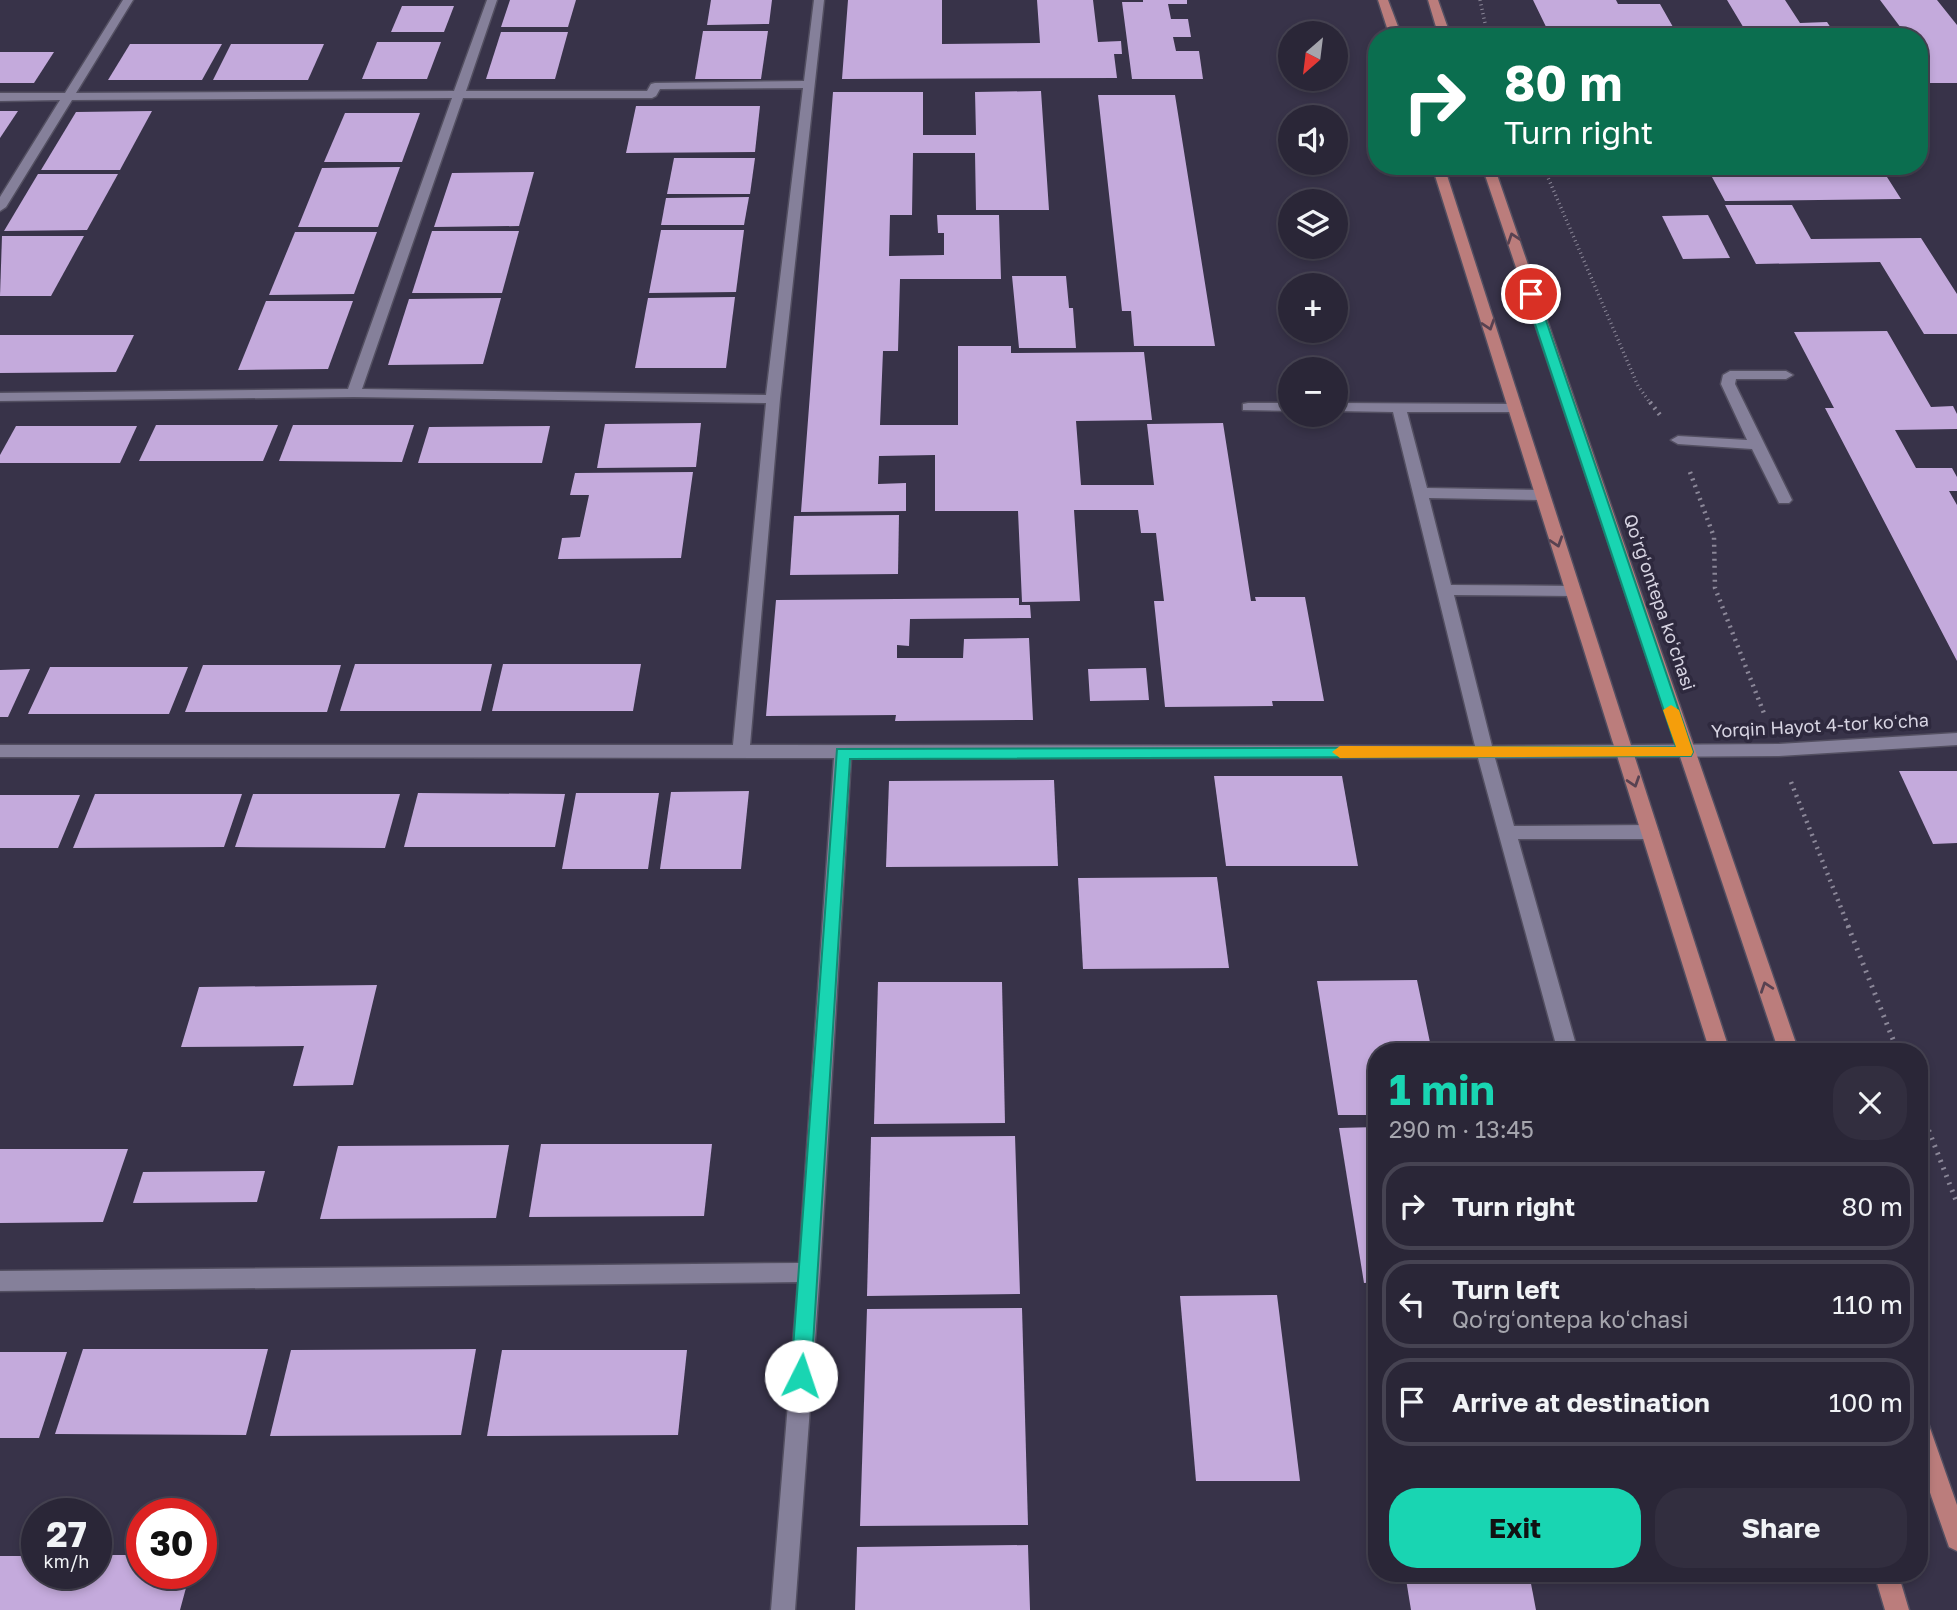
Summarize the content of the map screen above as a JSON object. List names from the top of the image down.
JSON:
{
  "streets": {
    "main road": ["Qoʻrgʻontepa koʻchasi"],
    "street": ["Yorqin Hayot 4-tor koʻcha"]
  },
  "crossings": [
    ["Qoʻrgʻontepa koʻchasi", "Yorqin Hayot 4-tor koʻcha"]
  ],
  "north": "bottom left",
  "page": {
    "map_buttons": ["+", "−"],
    "turn": ["80 m", "Turn right"],
    "heading": ["1 min", "290 m · 13:45"],
    "list": [
      {
        "name": "Turn right",
        "value": "80 m"
      },
      {
        "name": "Turn left",
        "note": "Qoʻrgʻontepa koʻchasi",
        "value": "110 m"
      },
      {
        "name": "Arrive at destination",
        "value": "100 m"
      }
    ],
    "buttons": ["Exit", "Share"],
    "speed": "27 km/h",
    "limit": "30"
  }
}
